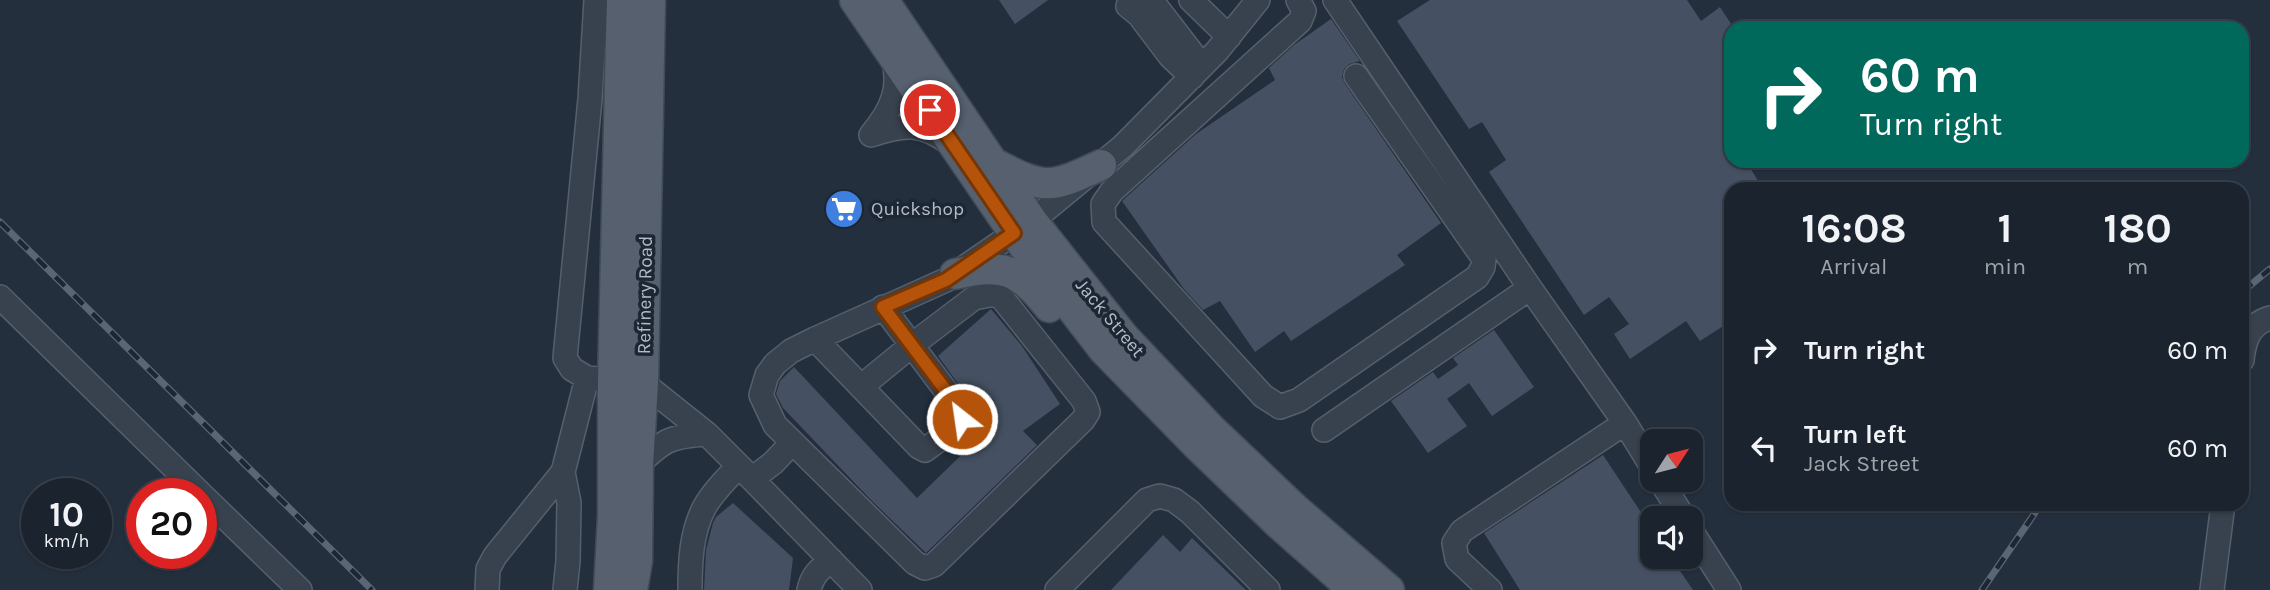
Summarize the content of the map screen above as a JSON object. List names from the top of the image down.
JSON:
{
  "streets": {
    "main road": ["Refinery Road", "Jack Street"]
  },
  "places": {
    "supermarket": ["Quickshop"]
  },
  "north": "top right",
  "page": {
    "turn": ["60 m", "Turn right"],
    "eta": [
      "16:08",
      "Arrival",
      "1",
      "min",
      "180",
      "m"
    ],
    "list": [
      {
        "name": "Turn right",
        "value": "60 m"
      },
      {
        "name": "Turn left",
        "note": "Jack Street",
        "value": "60 m"
      }
    ],
    "speed": "10 km/h",
    "limit": "20"
  }
}
